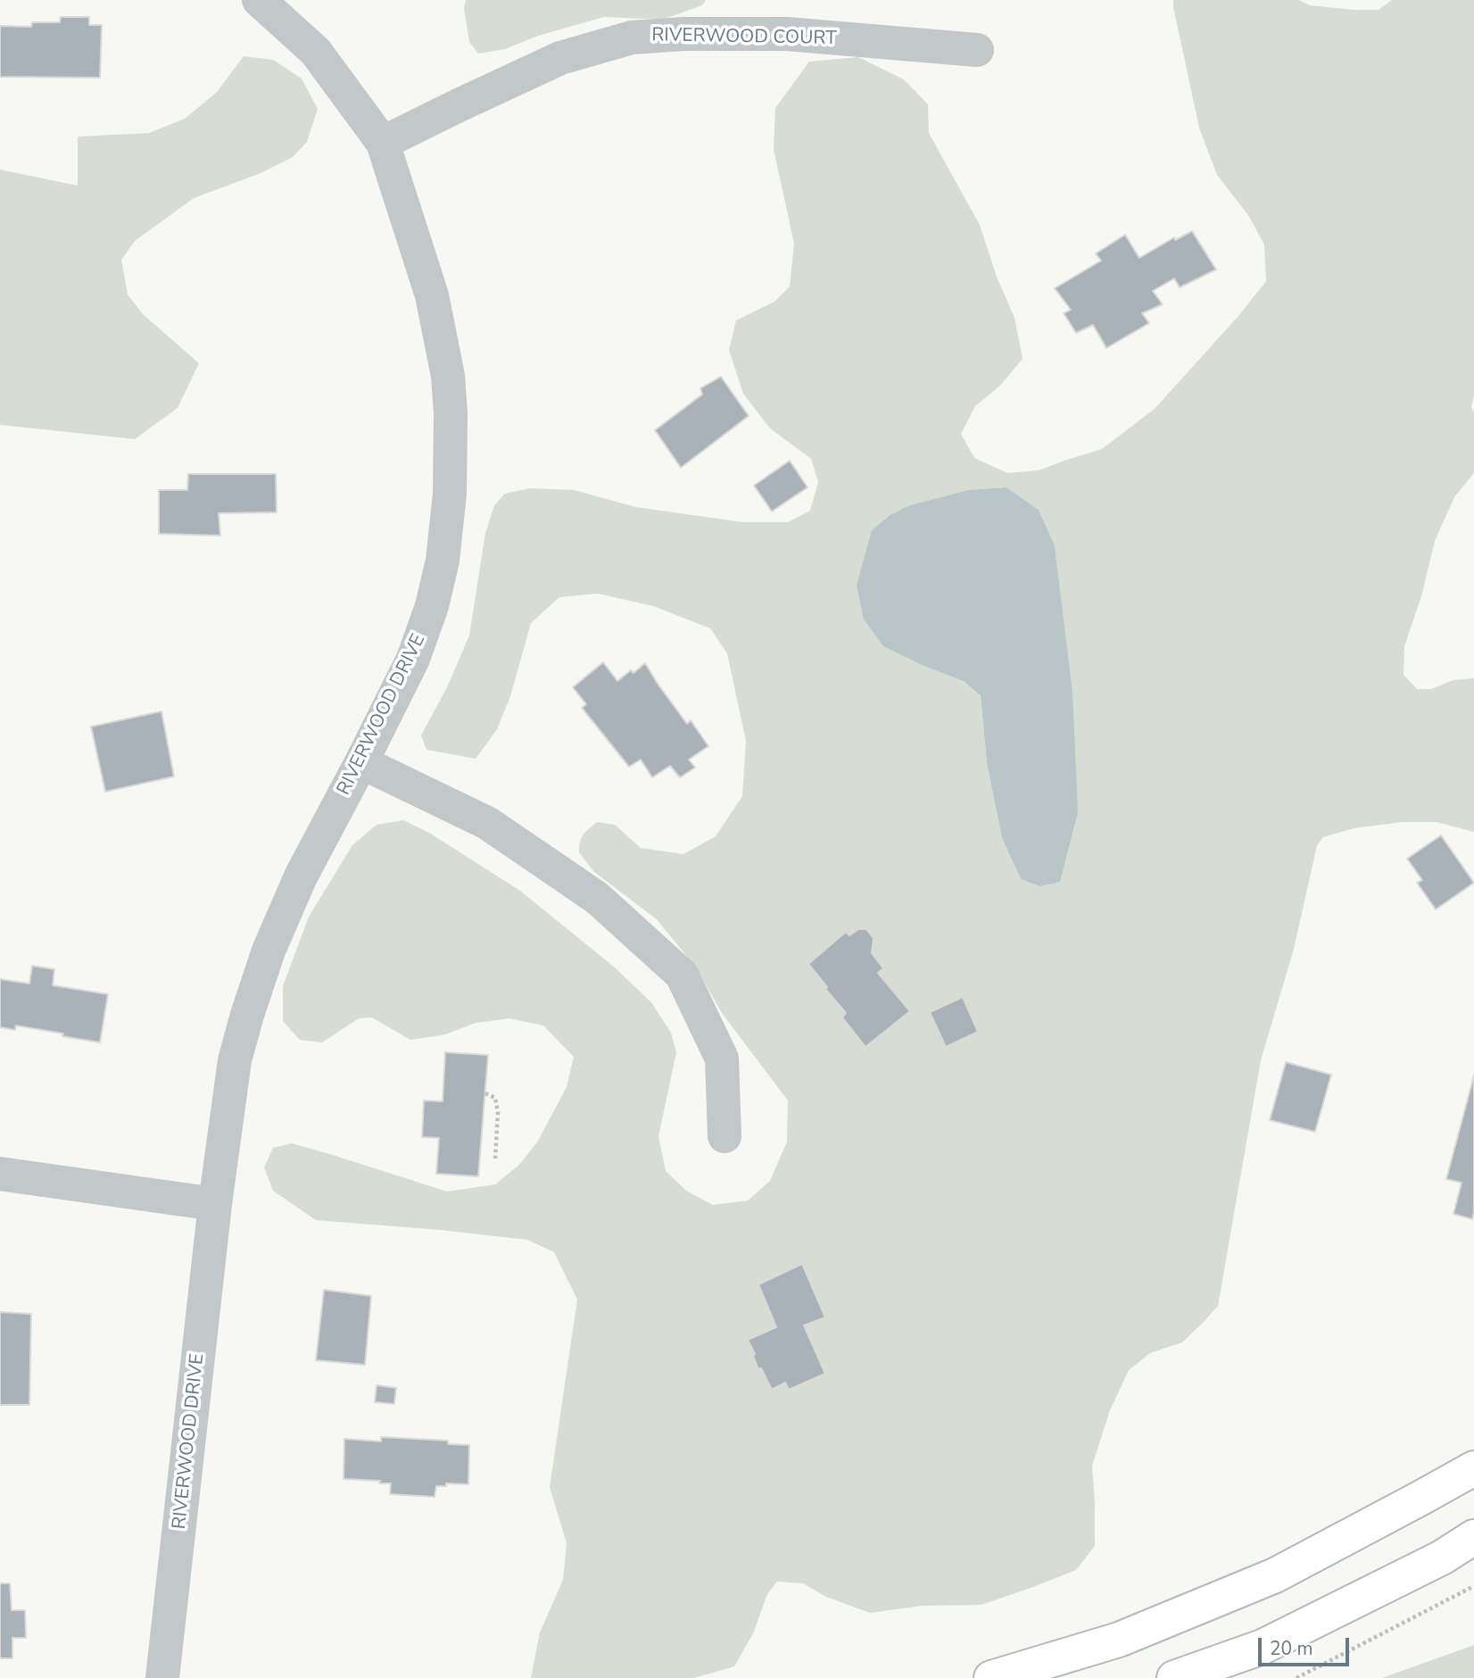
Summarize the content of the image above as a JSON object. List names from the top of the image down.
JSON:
{
  "streets": {
    "street": ["RIVERWOOD COURT", "RIVERWOOD DRIVE"]
  },
  "crossings": [
    ["RIVERWOOD COURT", "RIVERWOOD DRIVE"]
  ],
  "scale_bar": "20 m"
}
